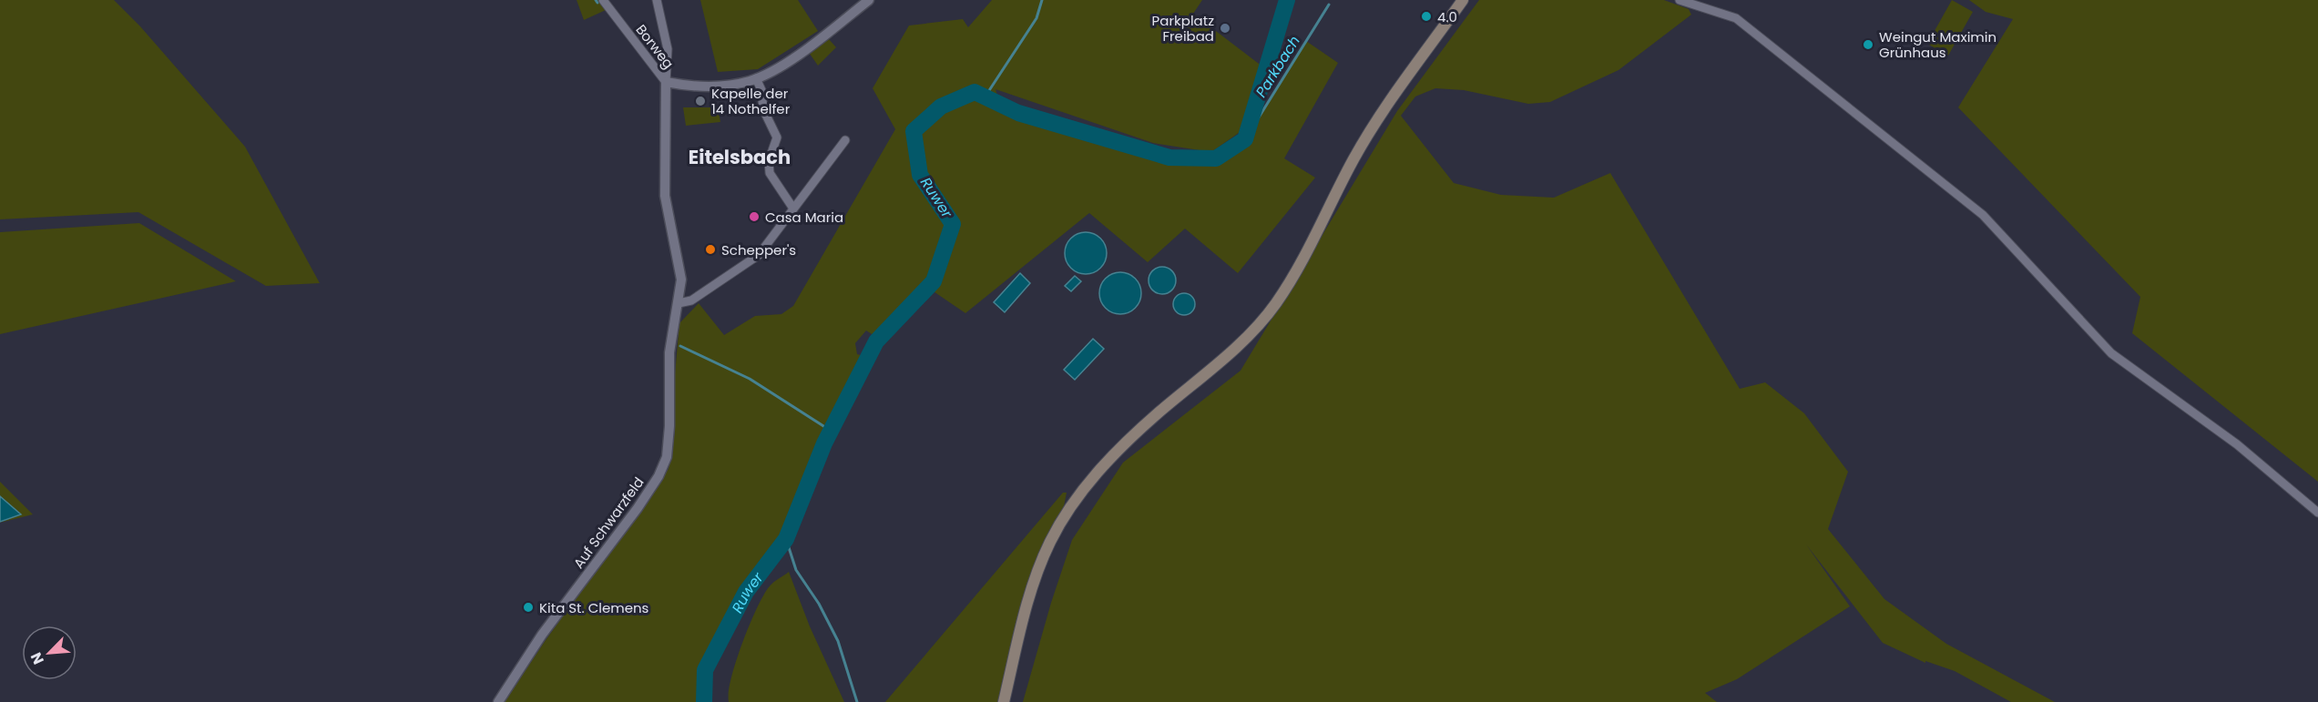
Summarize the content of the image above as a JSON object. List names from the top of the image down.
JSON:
{
  "streets": {
    "street": ["Borweg", "Auf Schwarzfeld"]
  },
  "crossings": [
    ["Borweg", "Auf Schwarzfeld"]
  ],
  "districts": ["Eitelsbach"],
  "water": ["Parkbach", "Ruwer"],
  "places": [
    "4.0",
    "Parkplatz Freibad",
    "Weingut Maximin Grünhaus",
    "Kapelle der 14 Nothelfer",
    "Casa Maria",
    "Schepper's",
    "Kita St. Clemens"
  ],
  "north": "bottom left"
}
